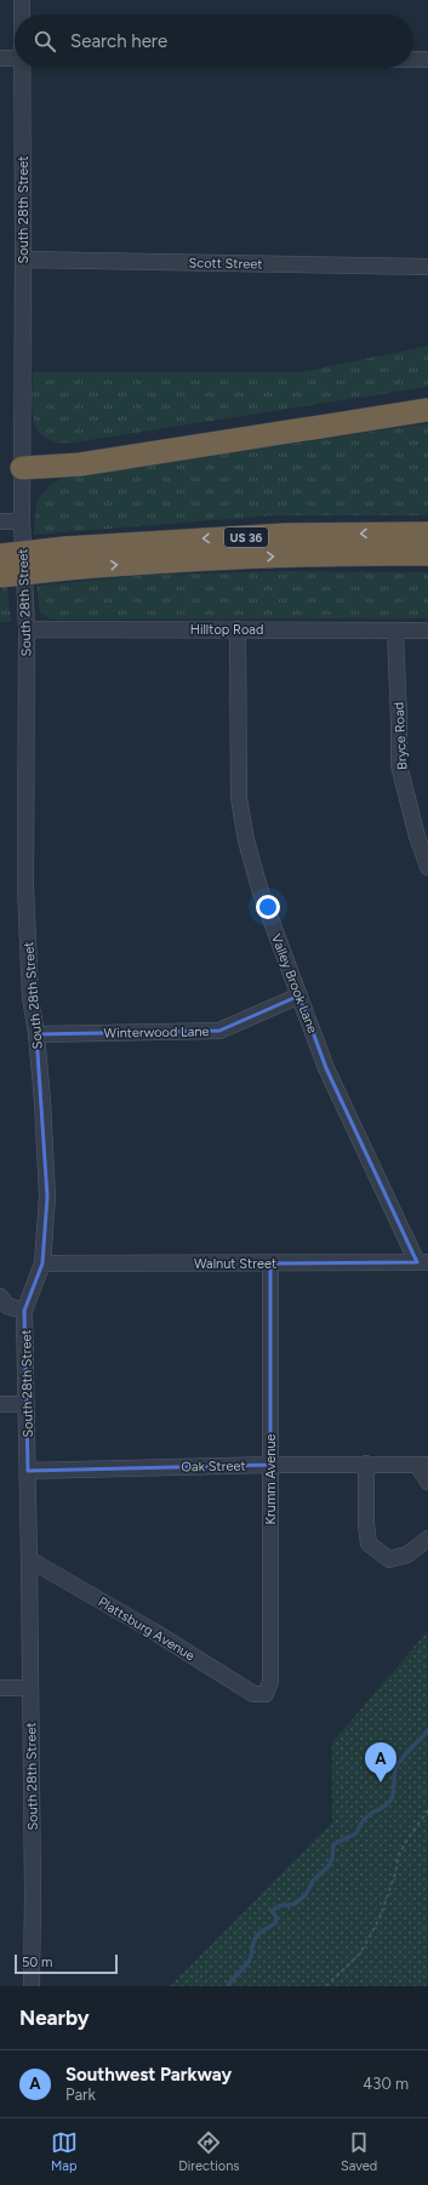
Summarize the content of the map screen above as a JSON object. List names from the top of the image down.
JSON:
{
  "streets": {
    "highway": ["US 36"],
    "street": [
      "South 28th Street",
      "Scott Street",
      "Hilltop Road",
      "Bryce Road",
      "Valley Brook Lane",
      "Winterwood Lane",
      "Walnut Street",
      "Oak Street",
      "Krumm Avenue",
      "Plattsburg Avenue"
    ]
  },
  "crossings": [
    ["South 28th Street", "Scott Street"],
    ["South 28th Street", "Hilltop Road"],
    ["South 28th Street", "Winterwood Lane"],
    ["South 28th Street", "Walnut Street"],
    ["South 28th Street", "Oak Street"],
    ["South 28th Street", "Plattsburg Avenue"],
    ["Hilltop Road", "Bryce Road"],
    ["Hilltop Road", "Valley Brook Lane"],
    ["Valley Brook Lane", "Winterwood Lane"],
    ["Valley Brook Lane", "Walnut Street"],
    ["Walnut Street", "Krumm Avenue"],
    ["Oak Street", "Krumm Avenue"],
    ["Krumm Avenue", "Plattsburg Avenue"]
  ],
  "scale_bar": "50 m",
  "page": {
    "search": "Search here",
    "pins": "A",
    "scale": "50 m",
    "heading": "Nearby",
    "list": [
      {
        "mark": "A",
        "name": "Southwest Parkway",
        "note": "Park",
        "value": "430 m"
      }
    ],
    "nav": ["Map", "Directions", "Saved"]
  }
}
